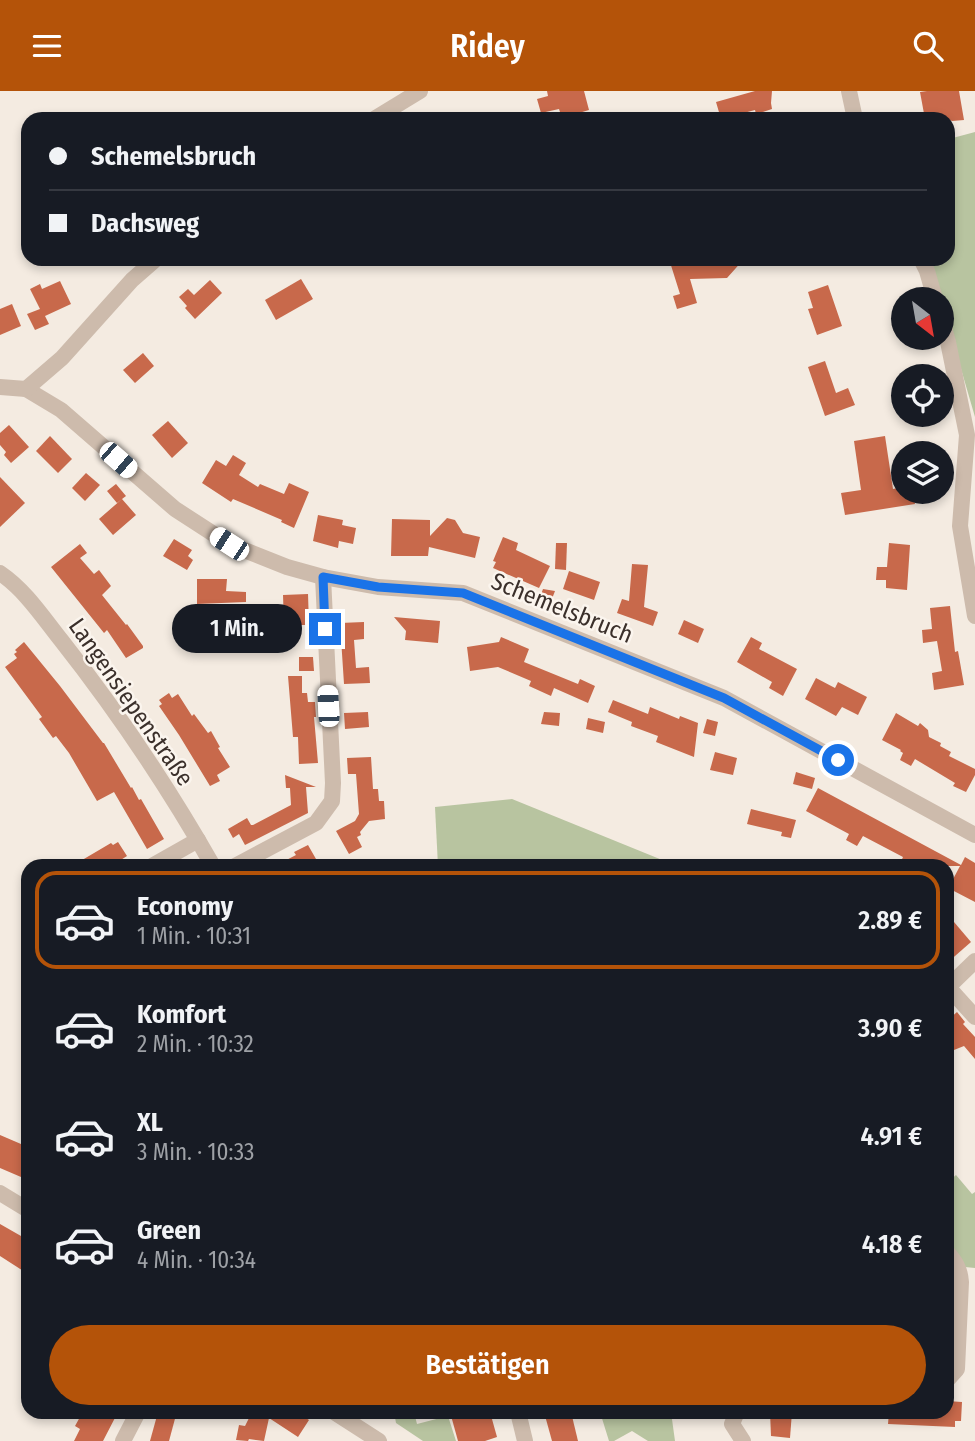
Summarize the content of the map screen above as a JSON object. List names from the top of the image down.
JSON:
{
  "streets": {
    "street": ["Schemelsbruch", "Langensiepenstraße"]
  },
  "north": "bottom right",
  "page": {
    "header": "Ridey",
    "banner": ["Schemelsbruch", "Dachsweg"],
    "bubble": "1 Min.",
    "list": [
      {
        "name": "Economy",
        "note": "1 Min. · 10:31",
        "value": "2.89 €"
      },
      {
        "name": "Komfort",
        "note": "2 Min. · 10:32",
        "value": "3.90 €"
      },
      {
        "name": "XL",
        "note": "3 Min. · 10:33",
        "value": "4.91 €"
      },
      {
        "name": "Green",
        "note": "4 Min. · 10:34",
        "value": "4.18 €"
      }
    ],
    "buttons": "Bestätigen"
  }
}
